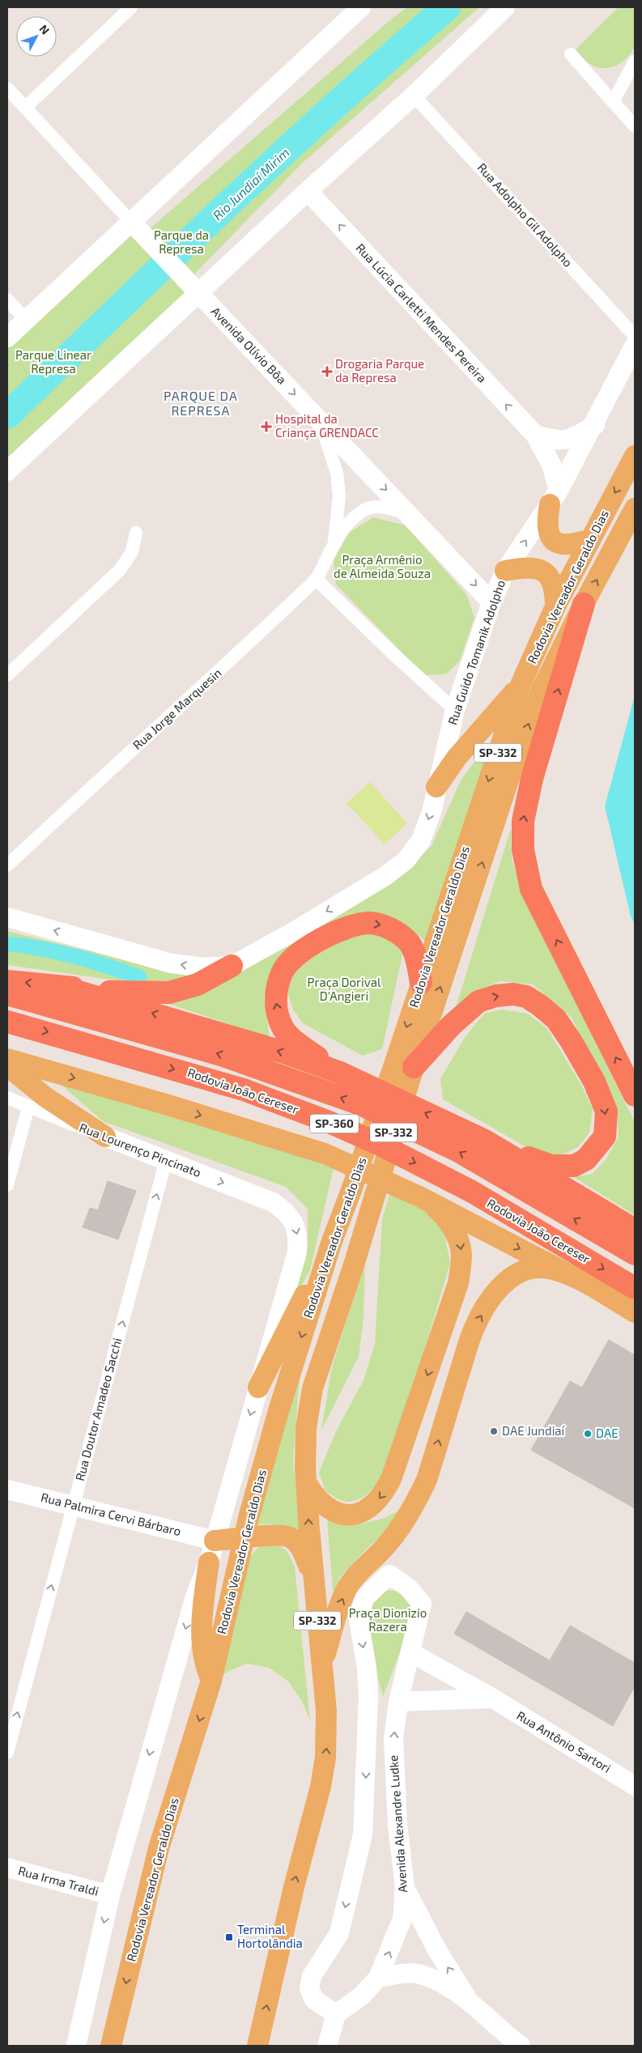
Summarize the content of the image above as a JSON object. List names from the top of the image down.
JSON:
{
  "streets": {
    "highway": ["Rodovia João Cereser", "SP-360"],
    "main road": ["Rodovia Vereador Geraldo Dias", "SP-332"],
    "street": [
      "Rua Adolpho Gil Adolpho",
      "Rua Lúcia Carletti Mendes Pereira",
      "Avenida Olívio Bôa",
      "Rua Guido Tomanik Adolpho",
      "Rua Jorge Marquesin",
      "Rua Lourenço Pincinato",
      "Rua Doutor Amadeo Sacchi",
      "Rua Palmira Cervi Bárbaro",
      "Rua Antônio Sartori",
      "Avenida Alexandre Ludke",
      "Rua Irma Traldi"
    ]
  },
  "crossings": [
    ["Rua Lúcia Carletti Mendes Pereira", "Rua Guido Tomanik Adolpho"],
    ["Avenida Olívio Bôa", "Rua Guido Tomanik Adolpho"],
    ["Avenida Olívio Bôa", "Rua Jorge Marquesin"],
    ["Rua Lourenço Pincinato", "Rua Doutor Amadeo Sacchi"],
    ["Rua Lourenço Pincinato", "Rua Palmira Cervi Bárbaro"],
    ["Rua Lourenço Pincinato", "Rua Irma Traldi"],
    ["Rua Doutor Amadeo Sacchi", "Rua Palmira Cervi Bárbaro"],
    ["Rua Antônio Sartori", "Avenida Alexandre Ludke"]
  ],
  "one_way": ["Rua Lúcia Carletti Mendes Pereira", "Rua Lourenço Pincinato", "Rua Doutor Amadeo Sacchi"],
  "districts": ["PARQUE DA REPRESA"],
  "water": ["Rio Jundiaí Mirim"],
  "parks": [
    "Parque da Represa",
    "Parque Linear Represa",
    "Praça Armênio de Almeida Souza",
    "Praça Dorival D'Angieri",
    "Praça Dionizio Razera"
  ],
  "places": {
    "health": ["Drogaria Parque da Represa", "Hospital da Criança GRENDACC"],
    "other": ["DAE Jundiaí", "DAE"],
    "transit": ["Terminal Hortolândia"]
  },
  "north": "top right"
}
